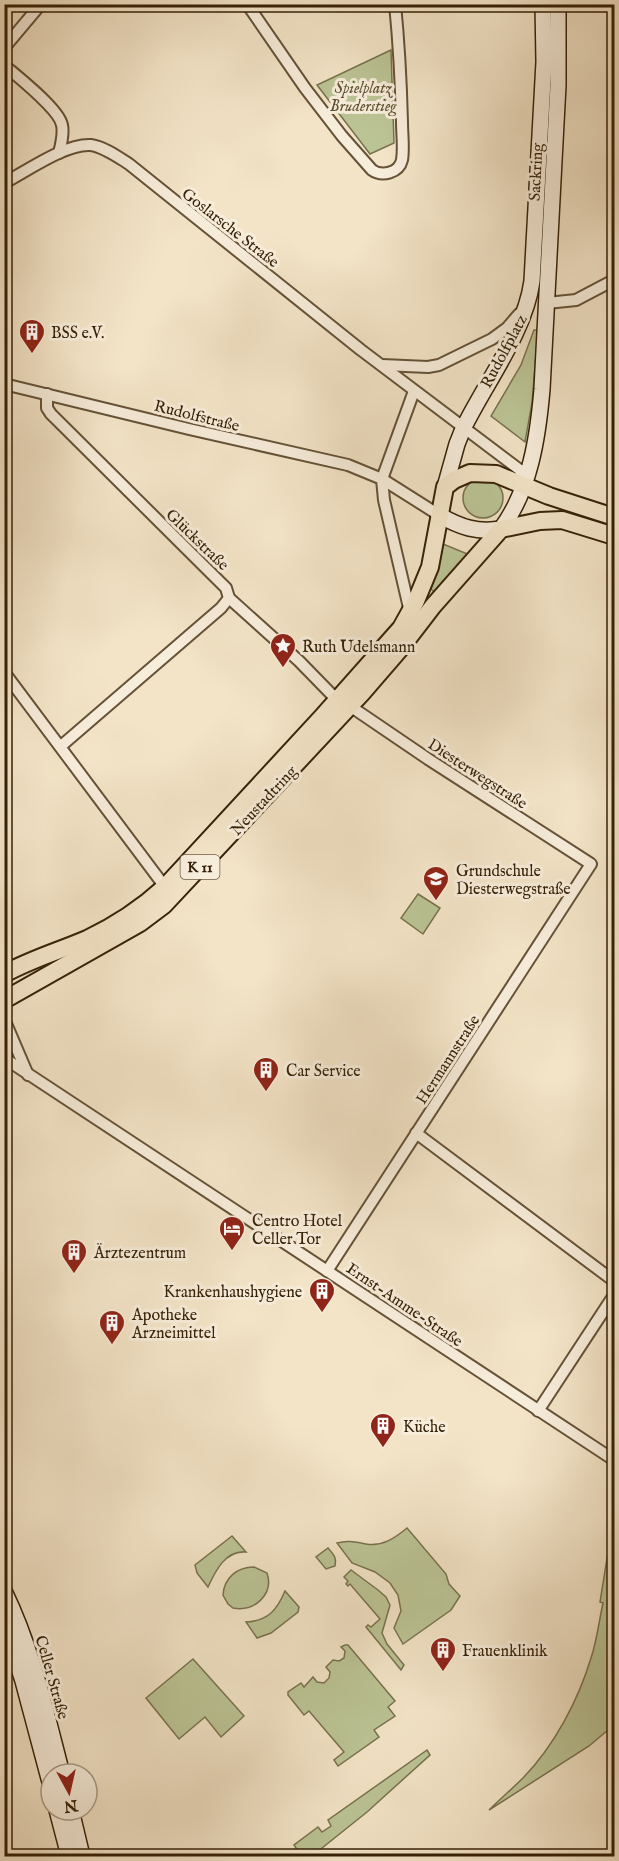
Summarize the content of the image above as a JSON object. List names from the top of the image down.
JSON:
{
  "streets": {
    "main road": [
      "Sackring",
      "Rudolfplatz",
      "Neustadtring",
      "K 11",
      "Celler Straße"
    ],
    "street": [
      "Goslarsche Straße",
      "Rudolfstraße",
      "Glückstraße",
      "Diesterwegstraße",
      "Hermannstraße",
      "Ernst-Amme-Straße"
    ]
  },
  "crossings": [
    ["Sackring", "Rudolfplatz"],
    ["Goslarsche Straße", "Rudolfplatz"],
    ["Rudolfplatz", "Neustadtring"],
    ["Rudolfstraße", "Glückstraße"],
    ["Glückstraße", "Diesterwegstraße"],
    ["Glückstraße", "Neustadtring"],
    ["Diesterwegstraße", "Neustadtring"],
    ["Diesterwegstraße", "Hermannstraße"],
    ["Hermannstraße", "Ernst-Amme-Straße"]
  ],
  "parks": ["Spielplatz Bruderstieg"],
  "places": {
    "building": [
      "BSS e.V.",
      "Car Service",
      "Ärztezentrum",
      "Krankenhaushygiene",
      "Apotheke Arzneimittel",
      "Küche",
      "Frauenklinik"
    ],
    "place": ["Ruth Udelsmann"],
    "school or university": ["Grundschule Diesterwegstraße"],
    "hotel": ["Centro Hotel Celler Tor"]
  },
  "north": "bottom"
}
